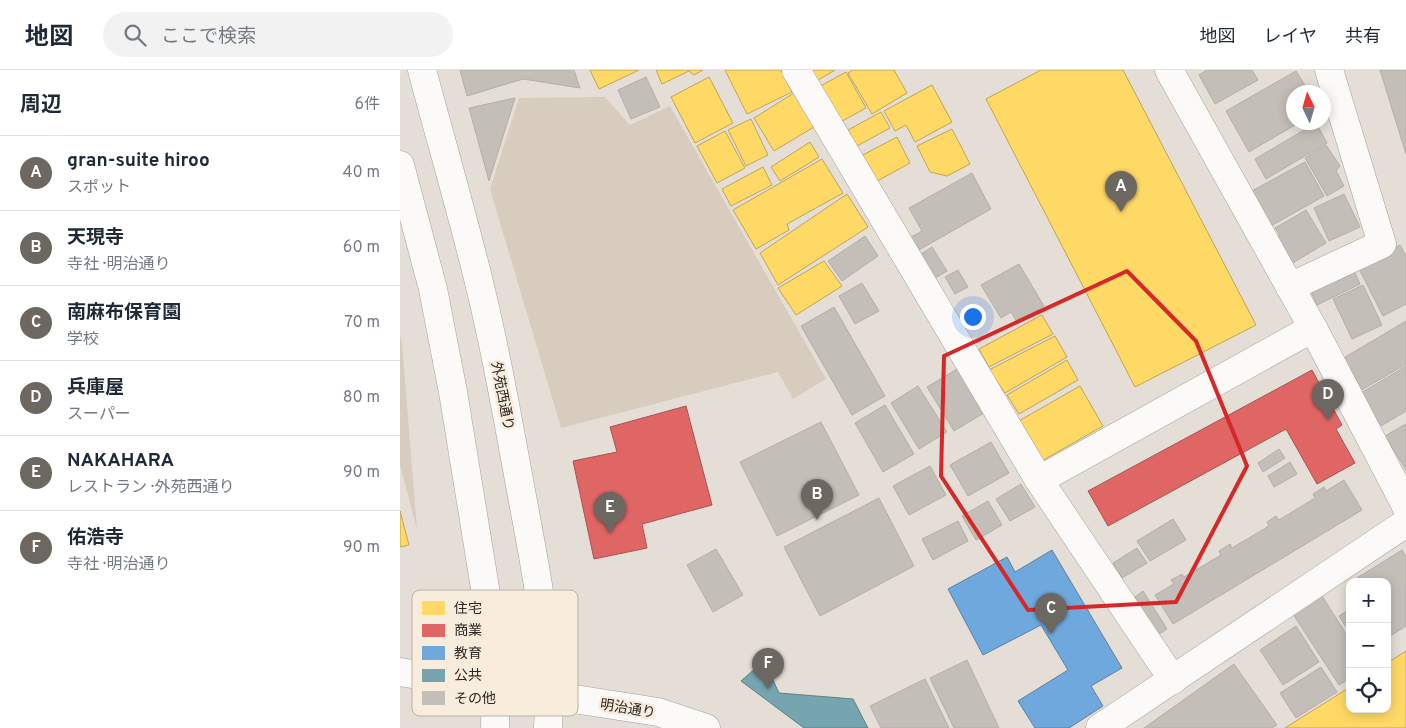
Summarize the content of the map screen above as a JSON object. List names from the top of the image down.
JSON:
{
  "streets": {
    "street": ["外苑西通り", "明治通り"]
  },
  "legend": [
    "住宅",
    "商業",
    "教育",
    "公共",
    "その他"
  ],
  "north": "top",
  "page": {
    "header": "地図",
    "search": "ここで検索",
    "nav": ["地図", "レイヤ", "共有"],
    "heading": ["周辺", "6件"],
    "list": [
      {
        "mark": "A",
        "name": "gran-suite hiroo",
        "note": "スポット",
        "value": "40 m"
      },
      {
        "mark": "B",
        "name": "天現寺",
        "note": "寺社 · 明治通り",
        "value": "60 m"
      },
      {
        "mark": "C",
        "name": "南麻布保育園",
        "note": "学校",
        "value": "70 m"
      },
      {
        "mark": "D",
        "name": "兵庫屋",
        "note": "スーパー",
        "value": "80 m"
      },
      {
        "mark": "E",
        "name": "NAKAHARA",
        "note": "レストラン · 外苑西通り",
        "value": "90 m"
      },
      {
        "mark": "F",
        "name": "佑浩寺",
        "note": "寺社 · 明治通り",
        "value": "90 m"
      }
    ],
    "pins": [
      "A",
      "D",
      "B",
      "E",
      "C",
      "F"
    ],
    "map_buttons": ["+", "−"]
  }
}
